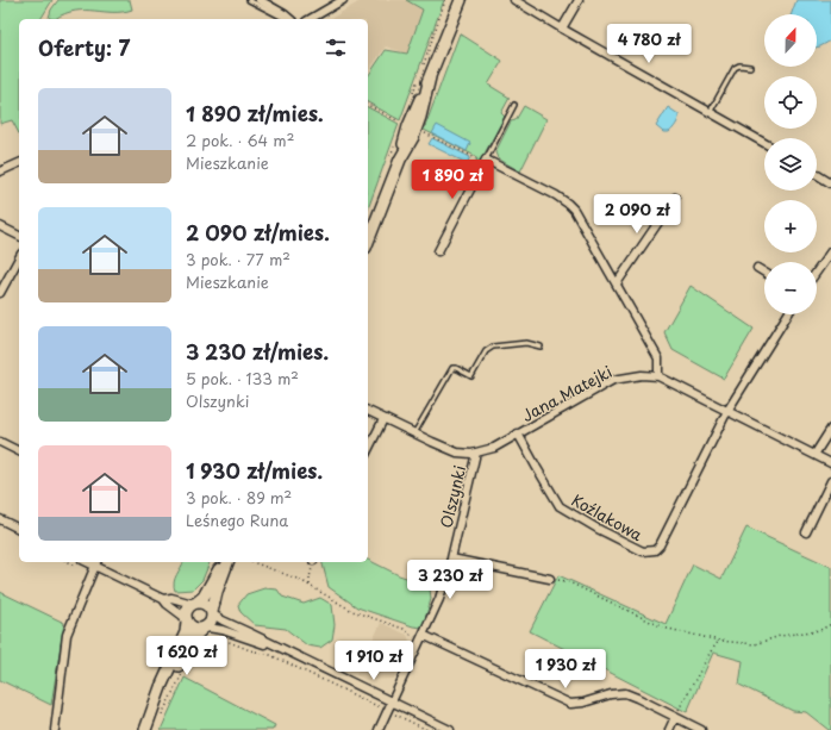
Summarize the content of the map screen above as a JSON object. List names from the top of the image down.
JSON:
{
  "streets": {
    "street": ["Jana Matejki", "Olszynki", "Koźlakowa"]
  },
  "crossings": [
    ["Jana Matejki", "Olszynki"],
    ["Jana Matejki", "Koźlakowa"]
  ],
  "north": "top",
  "page": {
    "map_buttons": ["+", "−"],
    "heading": "Oferty: 7",
    "price": [
      "4 780 zł",
      "1 890 zł",
      "2 090 zł",
      "3 230 zł",
      "1 620 zł",
      "1 910 zł",
      "1 930 zł"
    ],
    "list": [
      {
        "name": "1 890 zł/mies.",
        "note": "2 pok. · 64 m² · Mieszkanie"
      },
      {
        "name": "2 090 zł/mies.",
        "note": "3 pok. · 77 m² · Mieszkanie"
      },
      {
        "name": "3 230 zł/mies.",
        "note": "5 pok. · 133 m² · Olszynki"
      },
      {
        "name": "1 930 zł/mies.",
        "note": "3 pok. · 89 m² · Leśnego Runa"
      }
    ]
  }
}
